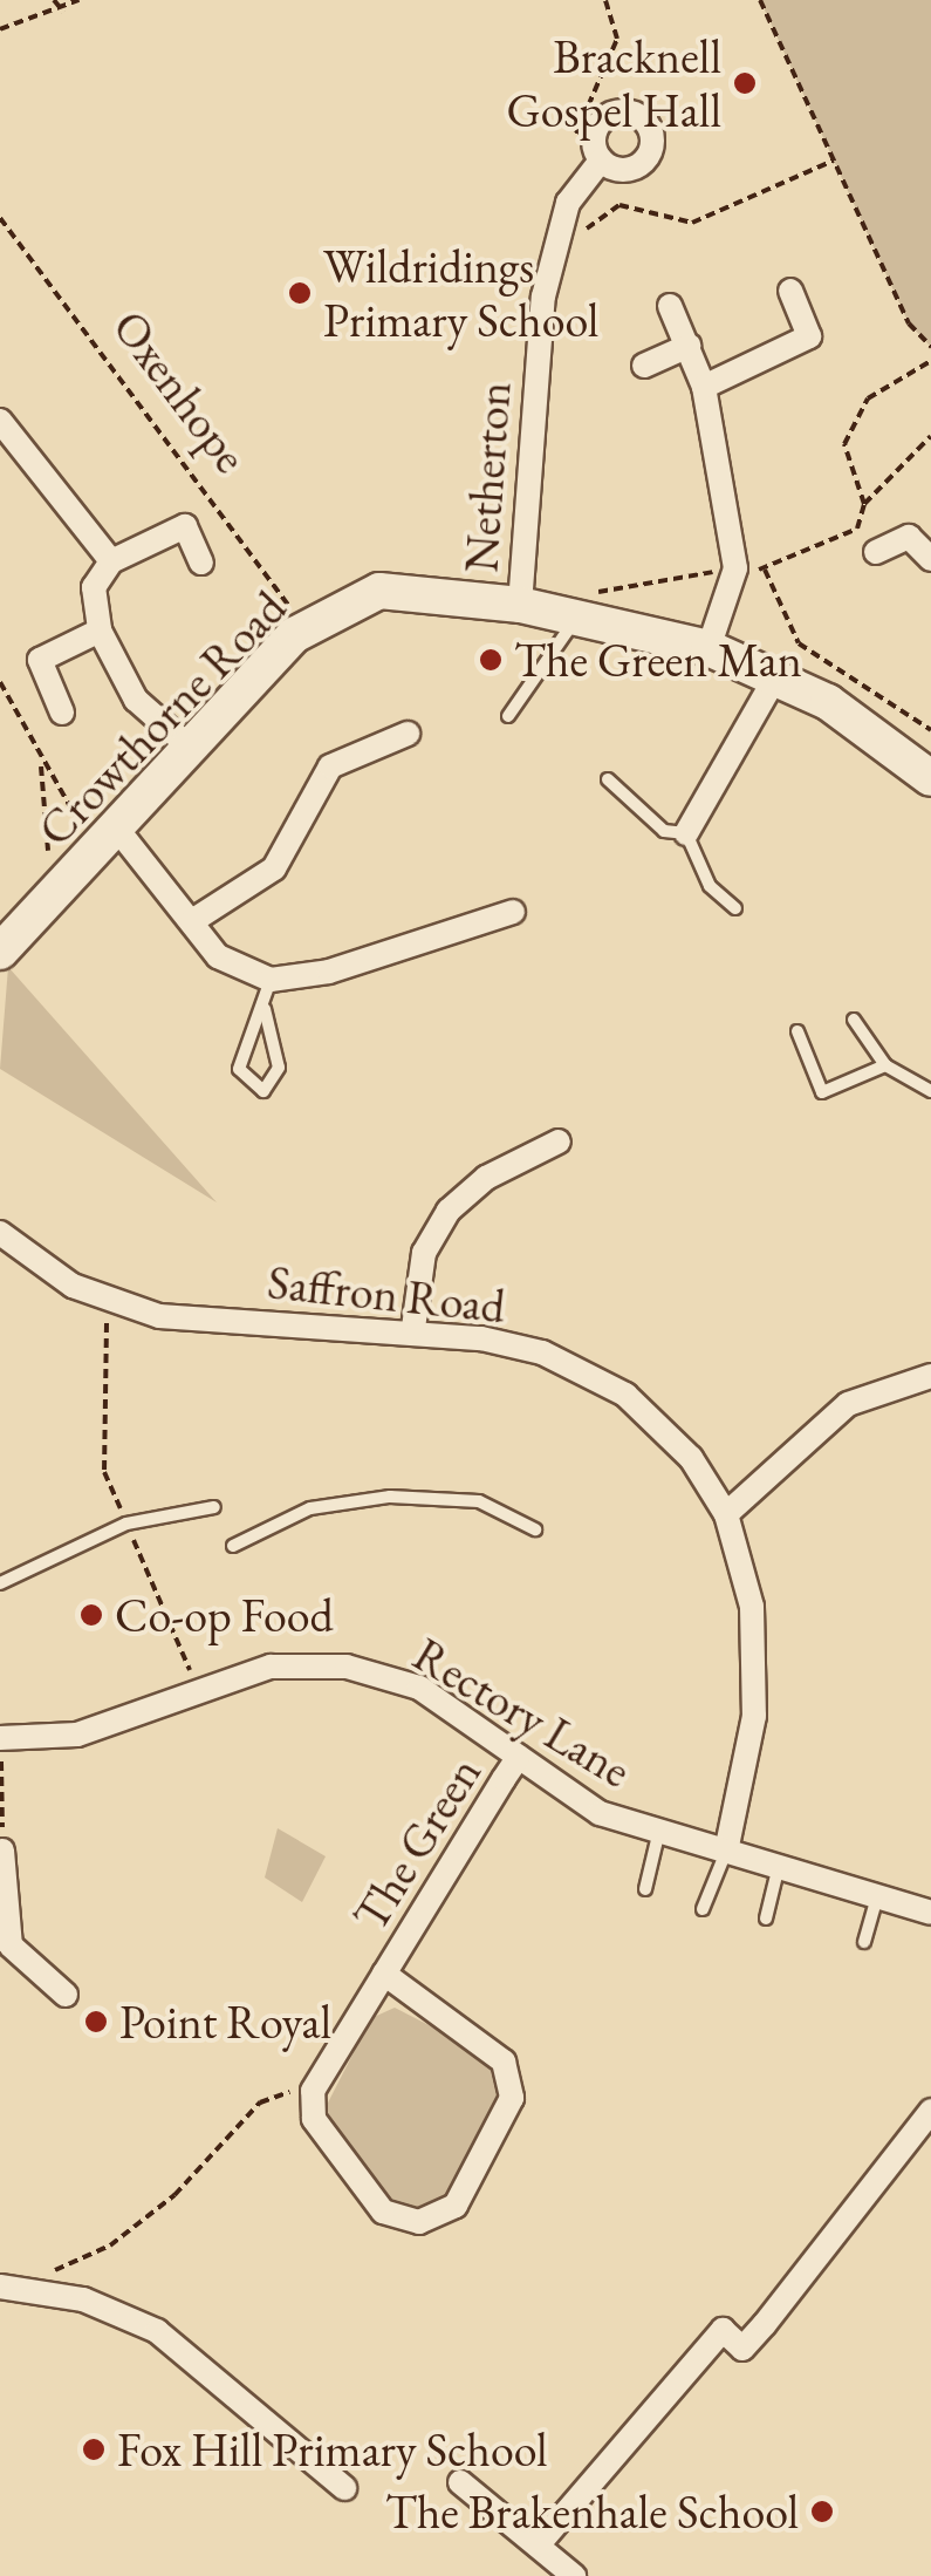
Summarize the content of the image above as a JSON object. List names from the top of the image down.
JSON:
{
  "streets": {
    "street": [
      "Oxenhope",
      "Netherton",
      "Crowthorne Road",
      "Saffron Road",
      "Rectory Lane",
      "The Green"
    ]
  },
  "crossings": [
    ["Netherton", "Crowthorne Road"],
    ["Saffron Road", "Rectory Lane"],
    ["Rectory Lane", "The Green"]
  ],
  "places": [
    "Bracknell Gospel Hall",
    "Wildridings Primary School",
    "The Green Man",
    "Co-op Food",
    "Point Royal",
    "Fox Hill Primary School",
    "The Brakenhale School"
  ]
}
